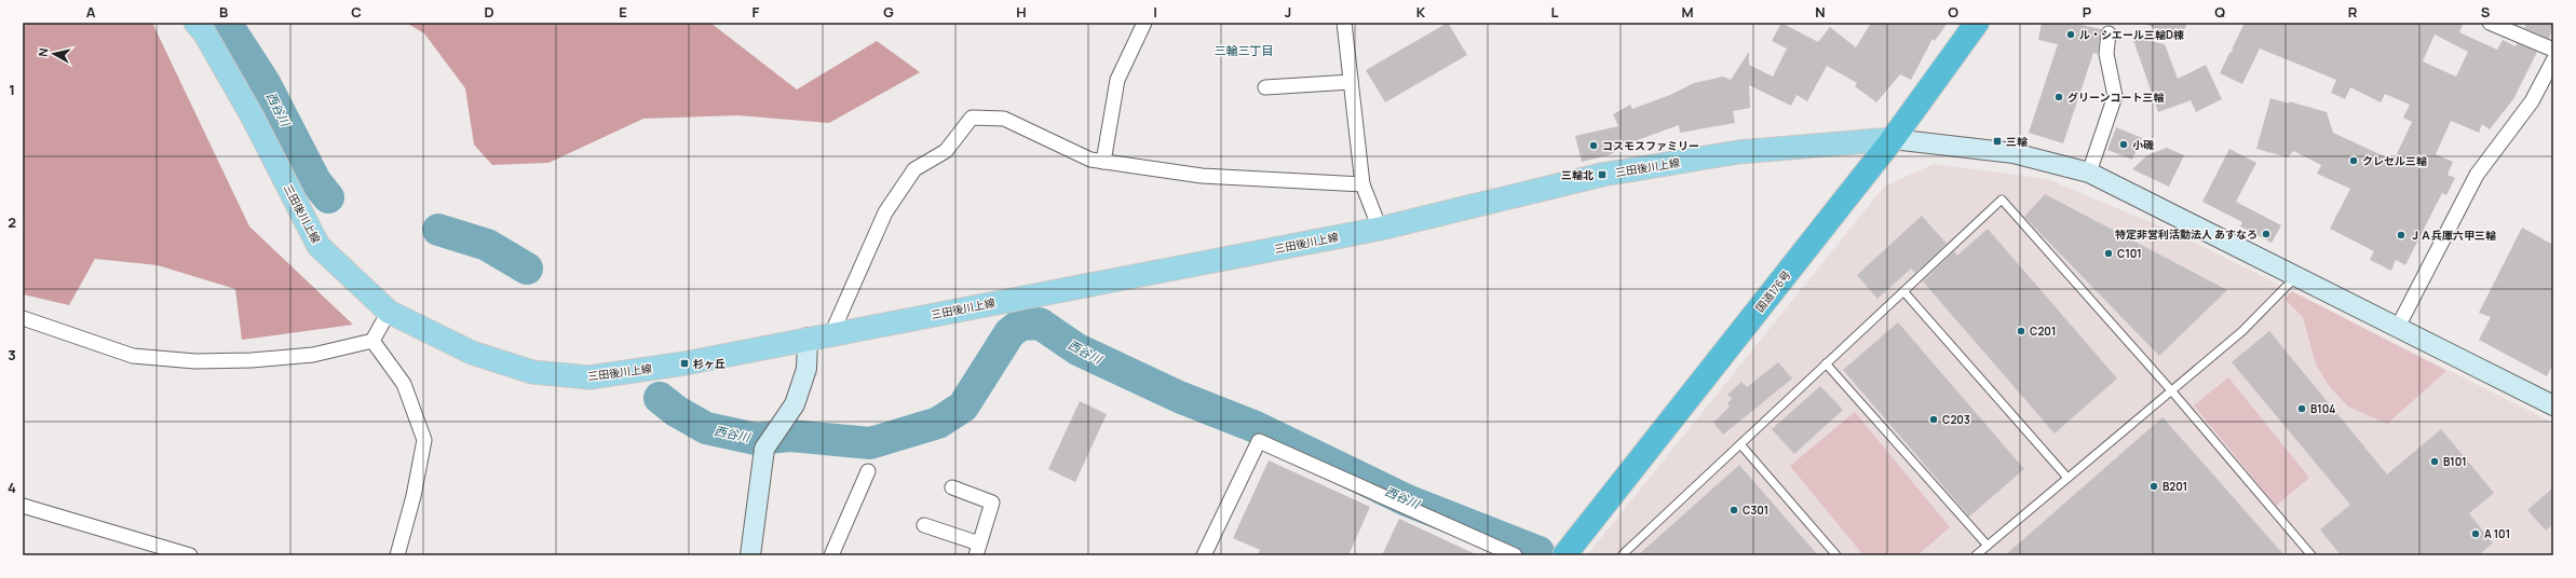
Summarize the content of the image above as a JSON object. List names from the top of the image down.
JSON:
{
  "streets": {
    "highway": ["国道176号"],
    "main road": ["三田後川上線"]
  },
  "crossings": [
    ["三田後川上線", "国道176号"]
  ],
  "districts": ["三輪三丁目"],
  "water": ["西谷川"],
  "places": {
    "other": [
      "ル・シエール三輪D棟",
      "グリーンコート三輪",
      "小磯",
      "コスモスファミリー",
      "クレセル三輪",
      "特定非営利活動法人 あすなろ",
      "ＪＡ兵庫六甲三輪",
      "C101",
      "C201",
      "B104",
      "C203",
      "B101",
      "B201",
      "C301",
      "A 101"
    ],
    "transit": ["三輪", "三輪北", "杉ヶ丘"]
  },
  "north": "left",
  "grid": {
    "columns": [
      "A",
      "B",
      "C",
      "D",
      "E",
      "F",
      "G",
      "H",
      "I",
      "J",
      "K",
      "L",
      "M",
      "N",
      "O",
      "P",
      "Q",
      "R",
      "S"
    ],
    "rows": [
      "1",
      "2",
      "3",
      "4"
    ]
  }
}
